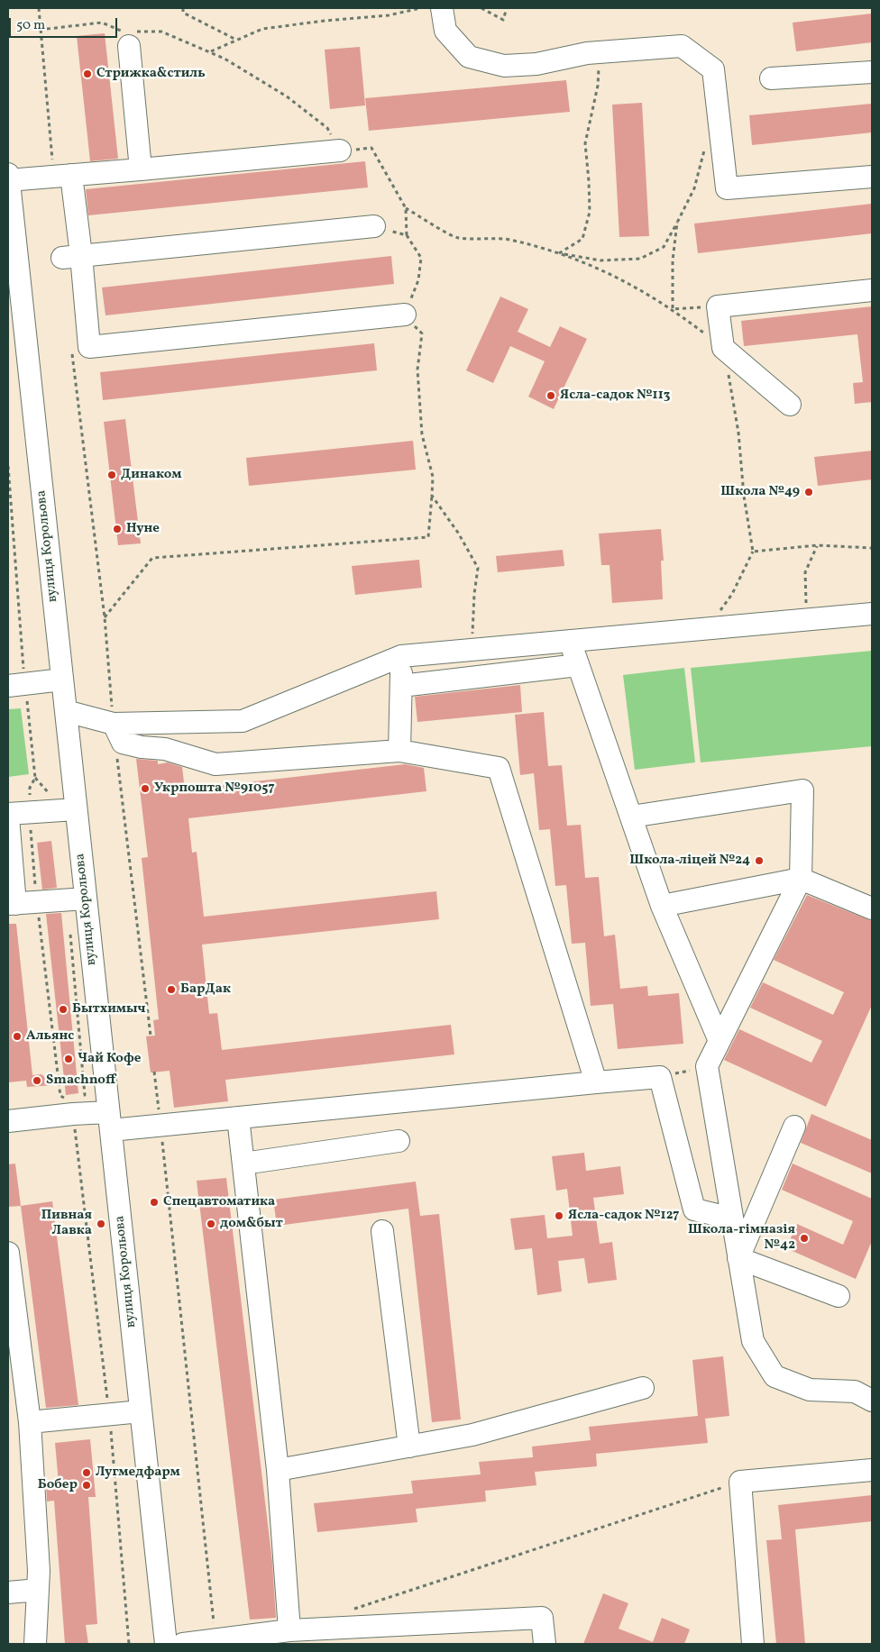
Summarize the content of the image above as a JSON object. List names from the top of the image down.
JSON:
{
  "streets": {
    "street": ["вулиця Корольова"]
  },
  "places": [
    "Стрижка&стиль",
    "Ясла-садок №113",
    "Динаком",
    "Школа №49",
    "Нуне",
    "Укрпошта №91057",
    "Школа-ліцей №24",
    "БарДак",
    "Бытхимыч",
    "Альянс",
    "Чай Кофе",
    "Smachnoff",
    "Спецавтоматика",
    "Ясла-садок №127",
    "Пивная Лавка",
    "дом&быт",
    "Школа-гімназія №42",
    "Лугмедфарм",
    "Бобер"
  ],
  "scale_bar": "50 m"
}
